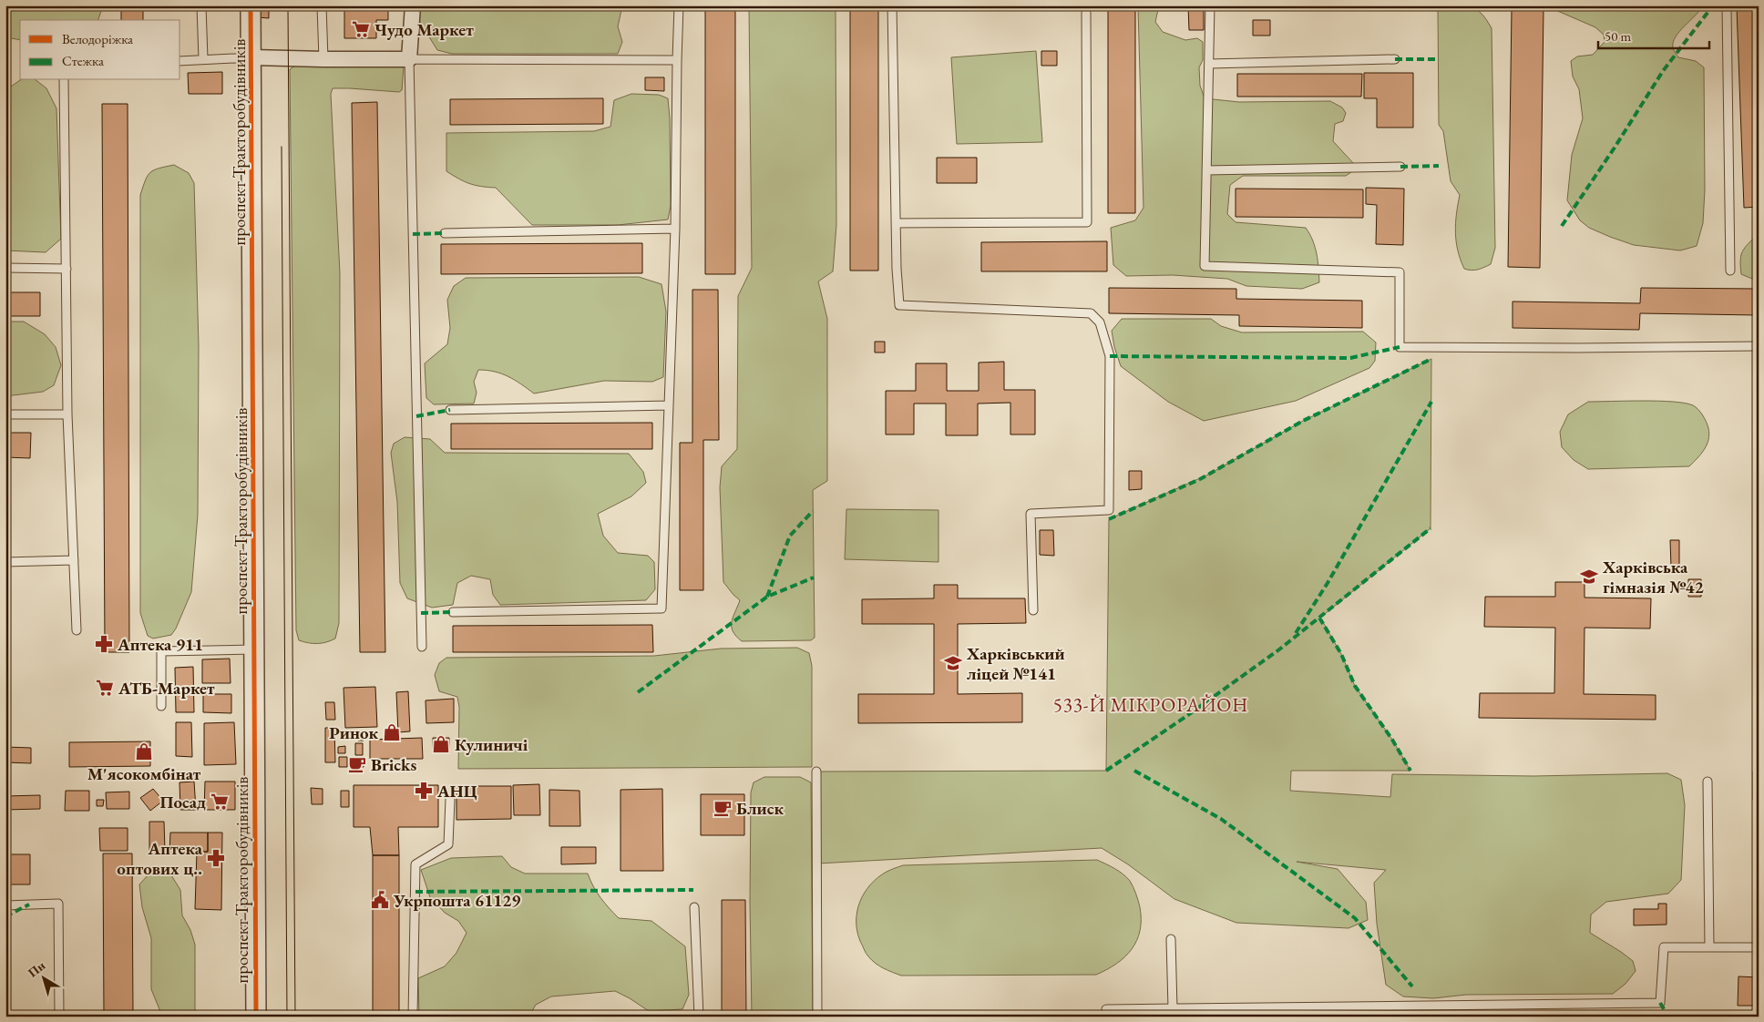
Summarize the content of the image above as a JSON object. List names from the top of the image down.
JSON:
{
  "streets": {
    "street": ["проспект Тракторобудівників"]
  },
  "districts": ["533-Й МІКРОРАЙОН"],
  "places": {
    "supermarket": ["Чудо Маркет", "АТБ-Маркет", "Посад"],
    "school or university": ["Харківська гімназія №42", "Харківський ліцей №141"],
    "pharmacy": ["Аптека 911", "АНЦ", "Аптека оптових ц‥"],
    "shop": ["Ринок", "Кулиничі", "М'ясокомбінат"],
    "cafe": ["Bricks", "Блиск"],
    "public building": ["Укрпошта 61129"]
  },
  "legend": ["Велодоріжка", "Стежка"],
  "scale_bar": "50 m",
  "north": "top left"
}
